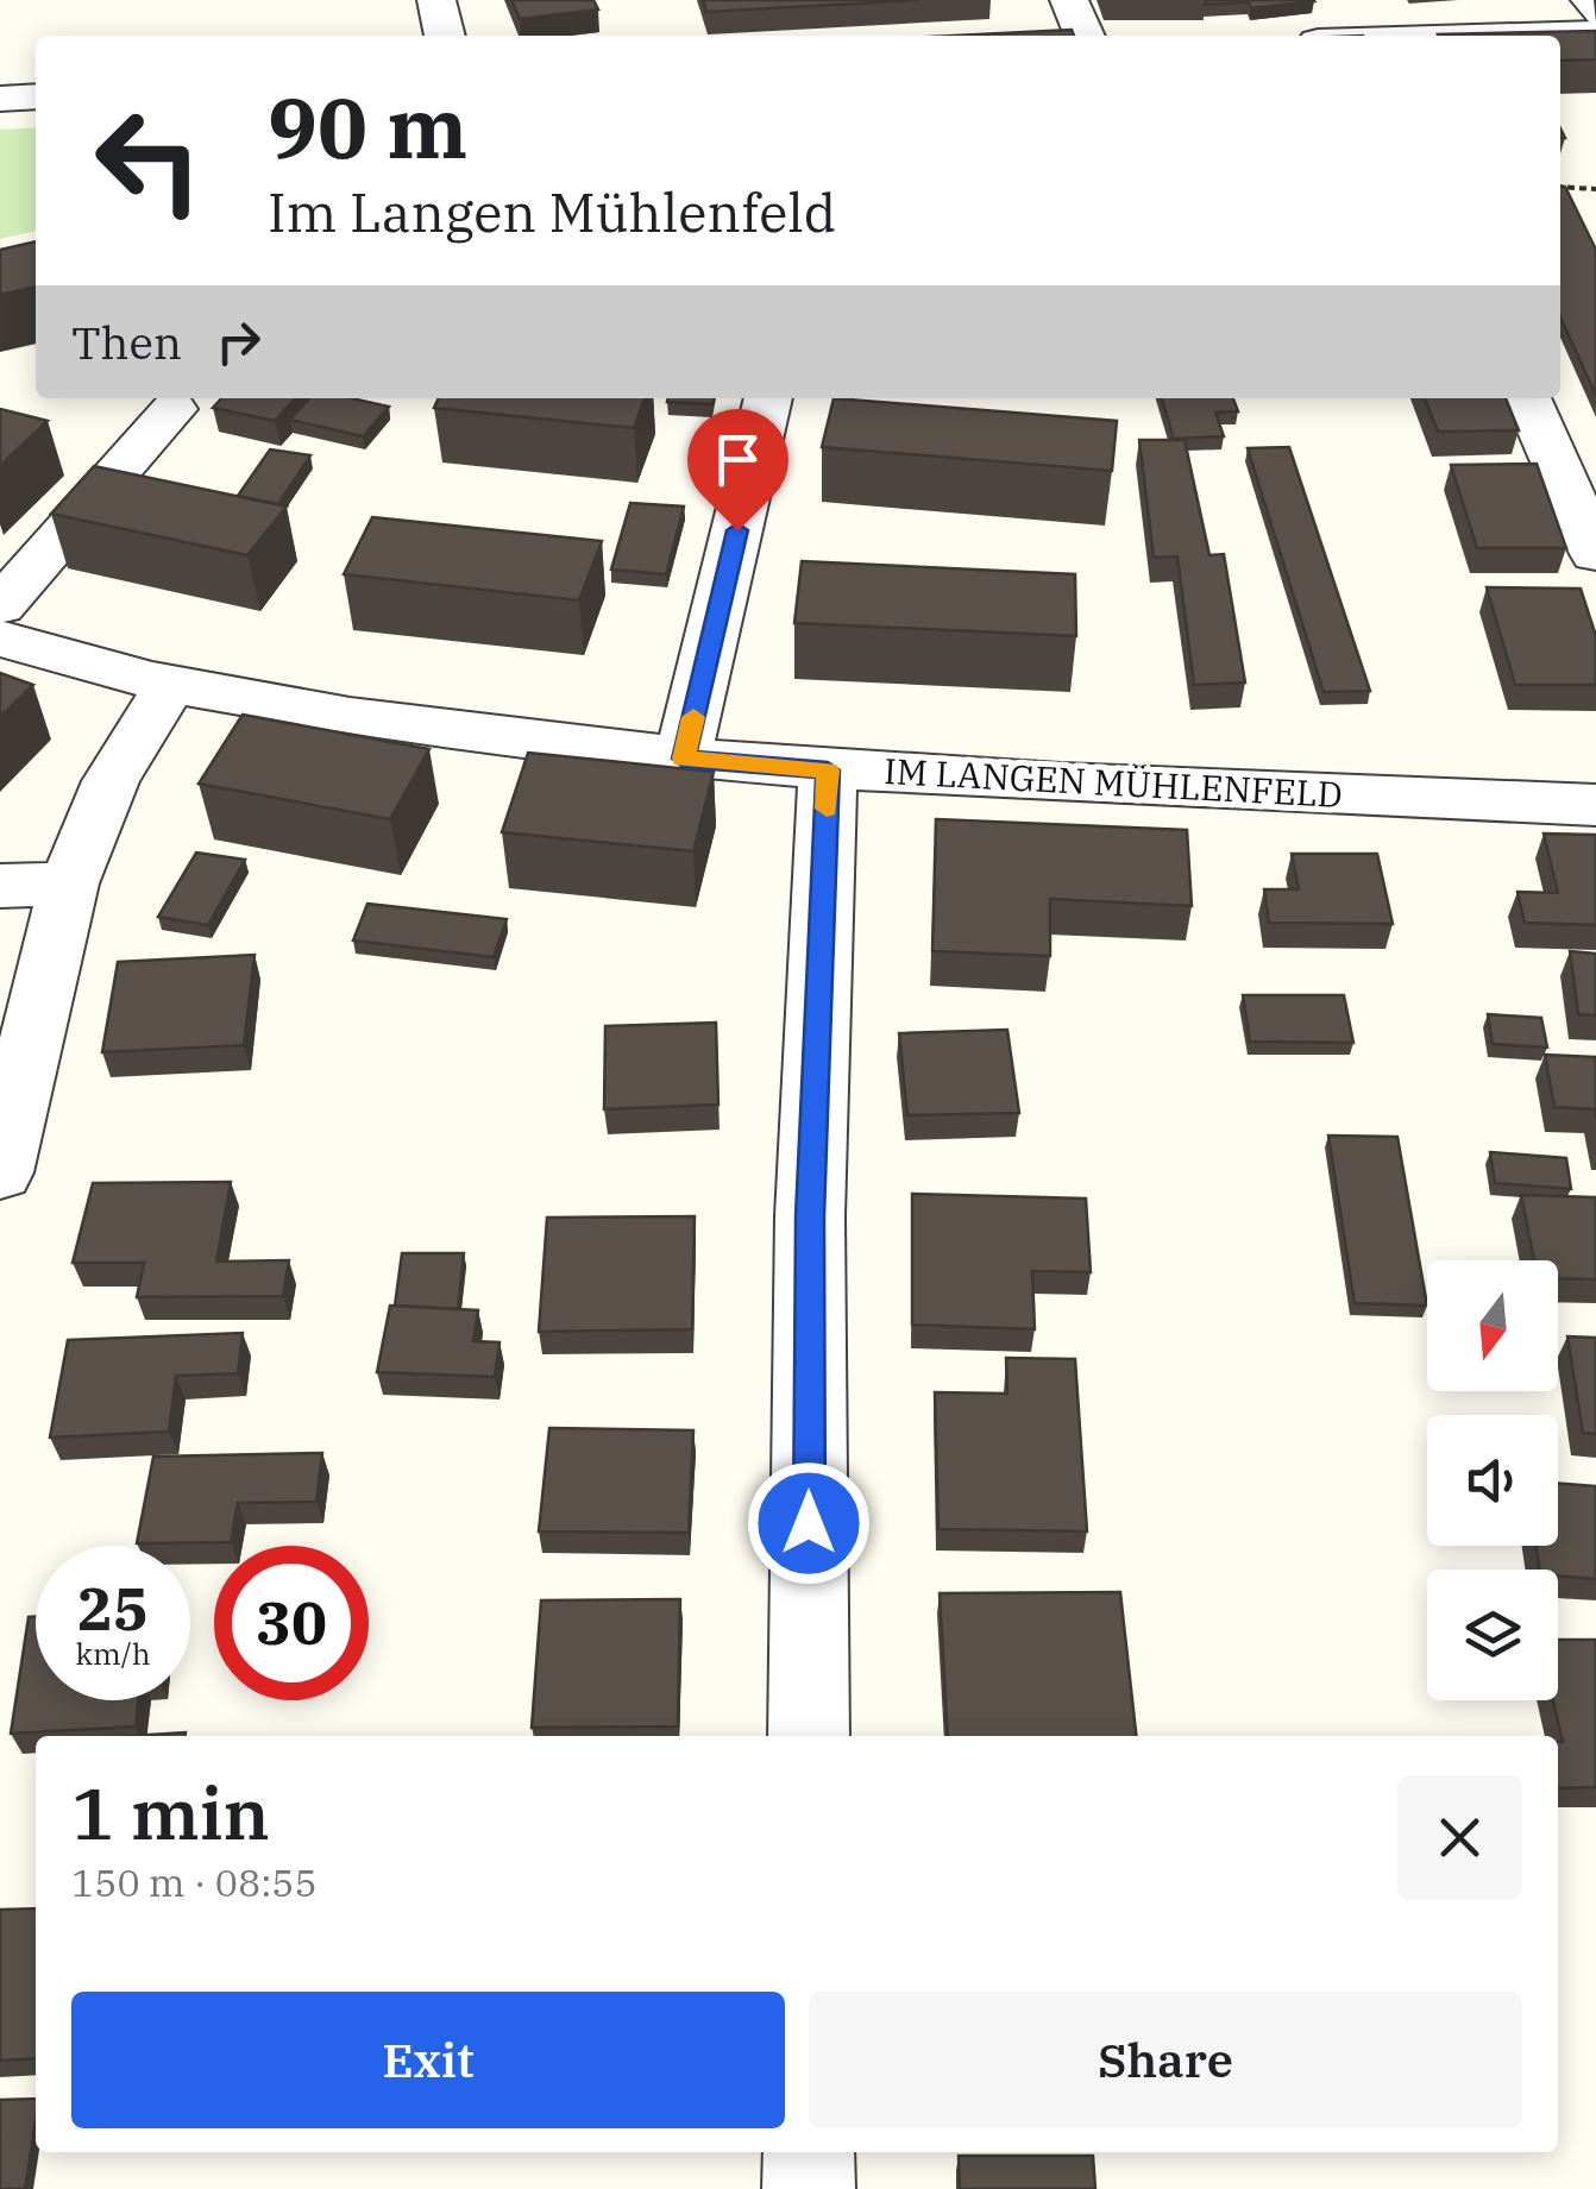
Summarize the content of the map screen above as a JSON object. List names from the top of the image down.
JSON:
{
  "streets": {
    "street": ["IM LANGEN MÜHLENFELD"]
  },
  "north": "bottom",
  "page": {
    "turn": ["90 m", "Im Langen Mühlenfeld"],
    "then": "Then",
    "speed": "25 km/h",
    "limit": "30",
    "heading": ["1 min", "150 m · 08:55"],
    "buttons": ["Exit", "Share"]
  }
}
